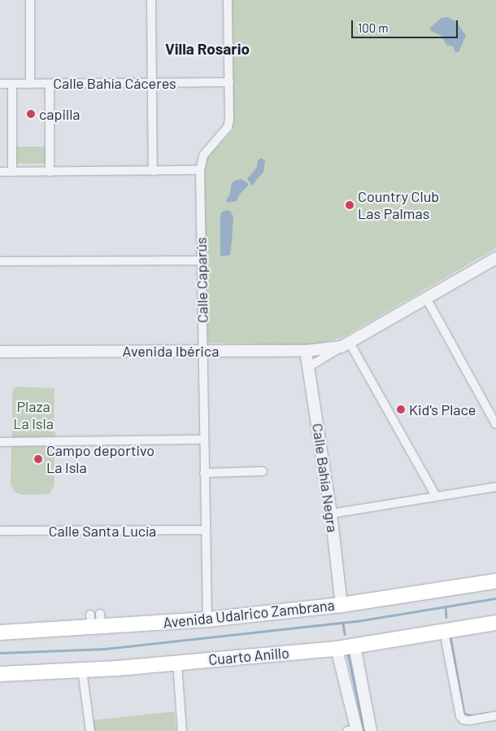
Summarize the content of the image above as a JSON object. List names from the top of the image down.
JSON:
{
  "streets": {
    "highway": ["Avenida Udalrico Zambrana", "Cuarto Anillo"],
    "street": [
      "Calle Bahía Cáceres",
      "Calle Caparús",
      "Avenida Ibérica",
      "Calle Bahía Negra",
      "Calle Santa Lucía"
    ]
  },
  "crossings": [
    ["Calle Bahía Cáceres", "Calle Caparús"],
    ["Calle Caparús", "Avenida Ibérica"],
    ["Calle Caparús", "Calle Santa Lucía"],
    ["Calle Caparús", "Avenida Udalrico Zambrana"],
    ["Avenida Ibérica", "Calle Bahía Negra"],
    ["Calle Bahía Negra", "Avenida Udalrico Zambrana"]
  ],
  "districts": ["Villa Rosario"],
  "parks": ["Plaza La Isla"],
  "places": [
    "capilla",
    "Country Club Las Palmas",
    "Kid's Place",
    "Campo deportivo La Isla"
  ],
  "scale_bar": "100 m"
}
